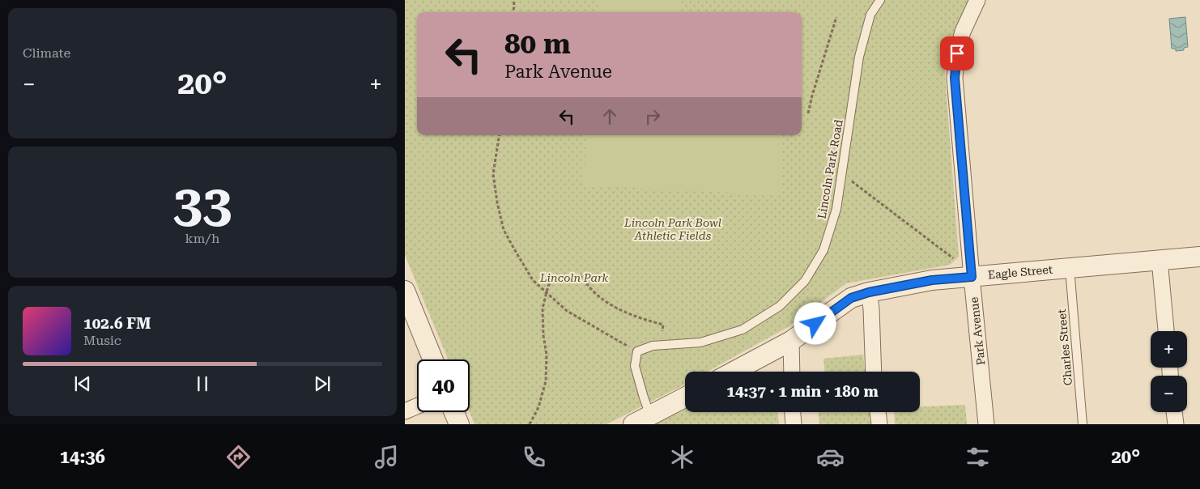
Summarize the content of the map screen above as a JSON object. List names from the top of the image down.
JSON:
{
  "streets": {
    "street": ["Eagle Street", "Park Avenue"],
    "lane": ["Lincoln Park Road", "Charles Street"]
  },
  "crossings": [
    ["Eagle Street", "Park Avenue"],
    ["Eagle Street", "Charles Street"]
  ],
  "parks": ["Lincoln Park Bowl Athletic Fields", "Lincoln Park"],
  "page": {
    "tile": [
      "Climate",
      ["33", "km/h"]
    ],
    "turn": ["80 m", "Park Avenue"],
    "heat": ["−", "20°", "+"],
    "song": ["102.6 FM", "Music"],
    "map_buttons": ["+", "−"],
    "limit": "40",
    "trip": "14:37 · 1 min · 180 m",
    "tabs": ["14:36", "20°"]
  }
}
